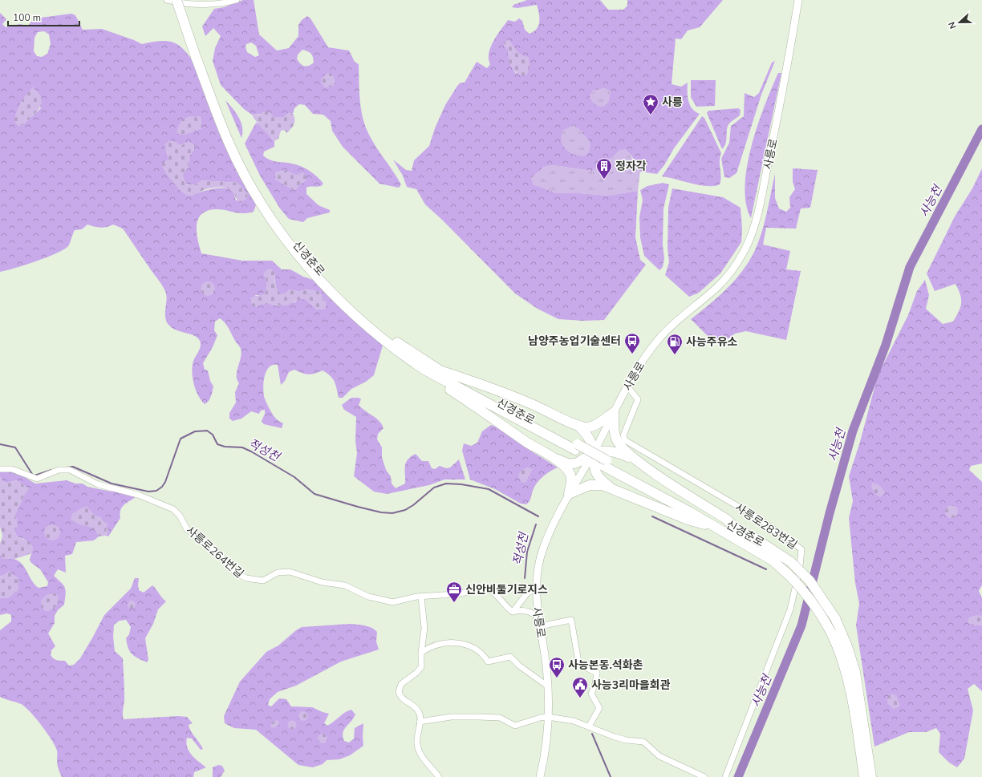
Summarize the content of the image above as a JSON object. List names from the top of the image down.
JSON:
{
  "streets": {
    "highway": ["신경춘로"],
    "street": ["사릉로", "사릉로283번길", "사릉로264번길"]
  },
  "crossings": [
    ["사릉로", "사릉로283번길"]
  ],
  "water": ["사능천", "적성천"],
  "places": {
    "place": ["사릉"],
    "building": ["정자각"],
    "bus stop": ["남양주농업기술센터", "사능본동.석화촌"],
    "fuel station": ["사능주유소"],
    "office": ["신안비둘기로지스"],
    "public building": ["사능3리마을회관"]
  },
  "scale_bar": "100 m",
  "north": "left"
}
